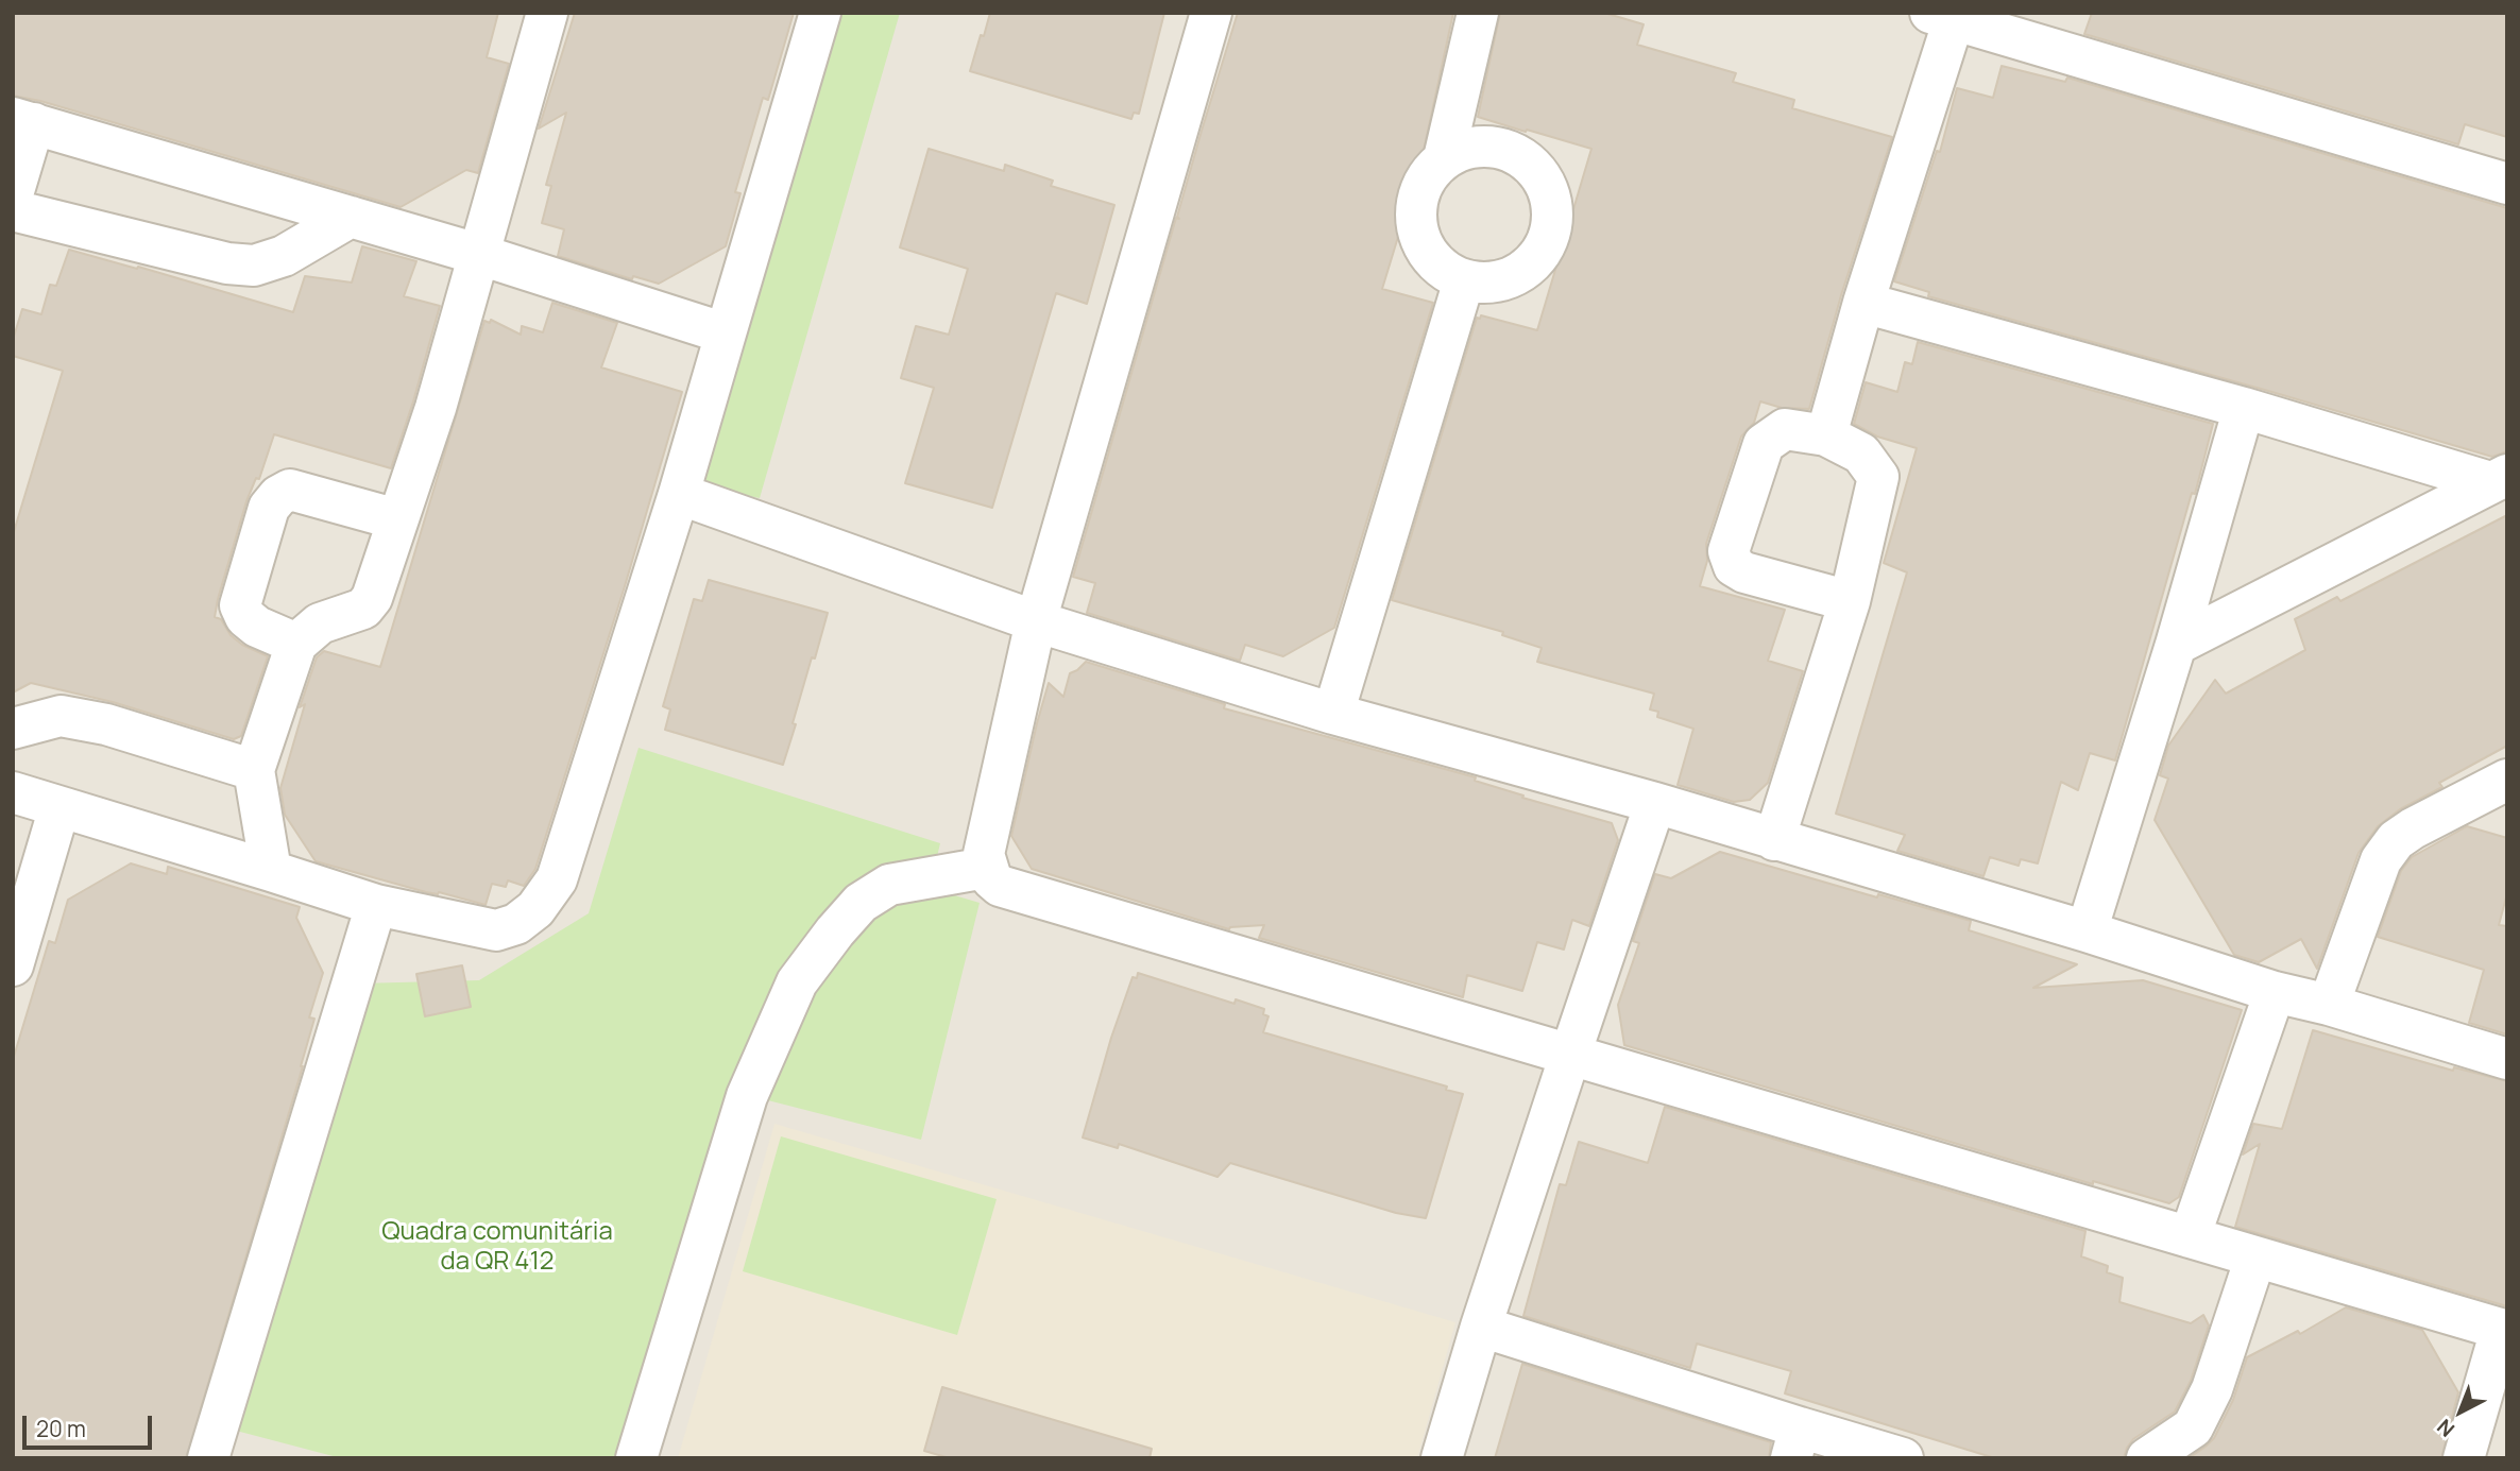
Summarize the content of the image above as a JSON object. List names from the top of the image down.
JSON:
{
  "parks": ["Quadra comunitária da QR 412"],
  "scale_bar": "20 m",
  "north": "bottom left"
}
